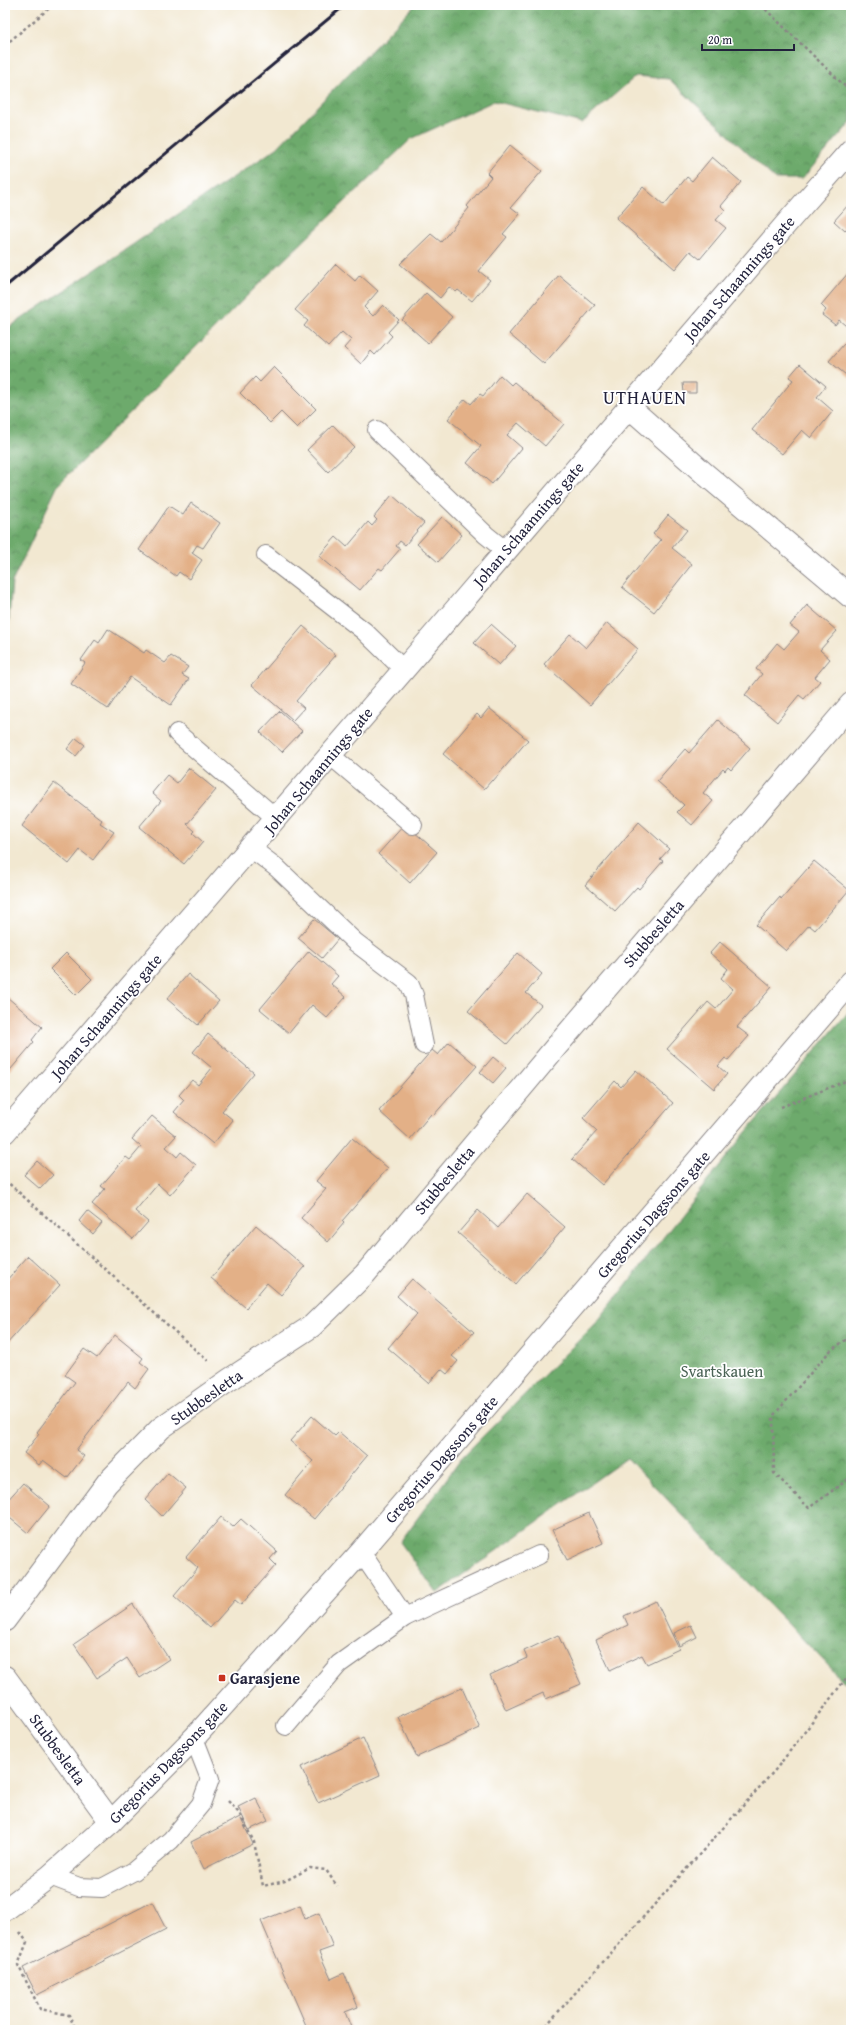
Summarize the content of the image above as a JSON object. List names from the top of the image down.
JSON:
{
  "streets": {
    "street": ["Johan Schaannings gate", "Stubbesletta", "Gregorius Dagssons gate"]
  },
  "crossings": [
    ["Stubbesletta", "Gregorius Dagssons gate"]
  ],
  "districts": ["UTHAUEN"],
  "parks": ["Svartskauen"],
  "places": {
    "transit": ["Garasjene"]
  },
  "scale_bar": "20 m"
}
